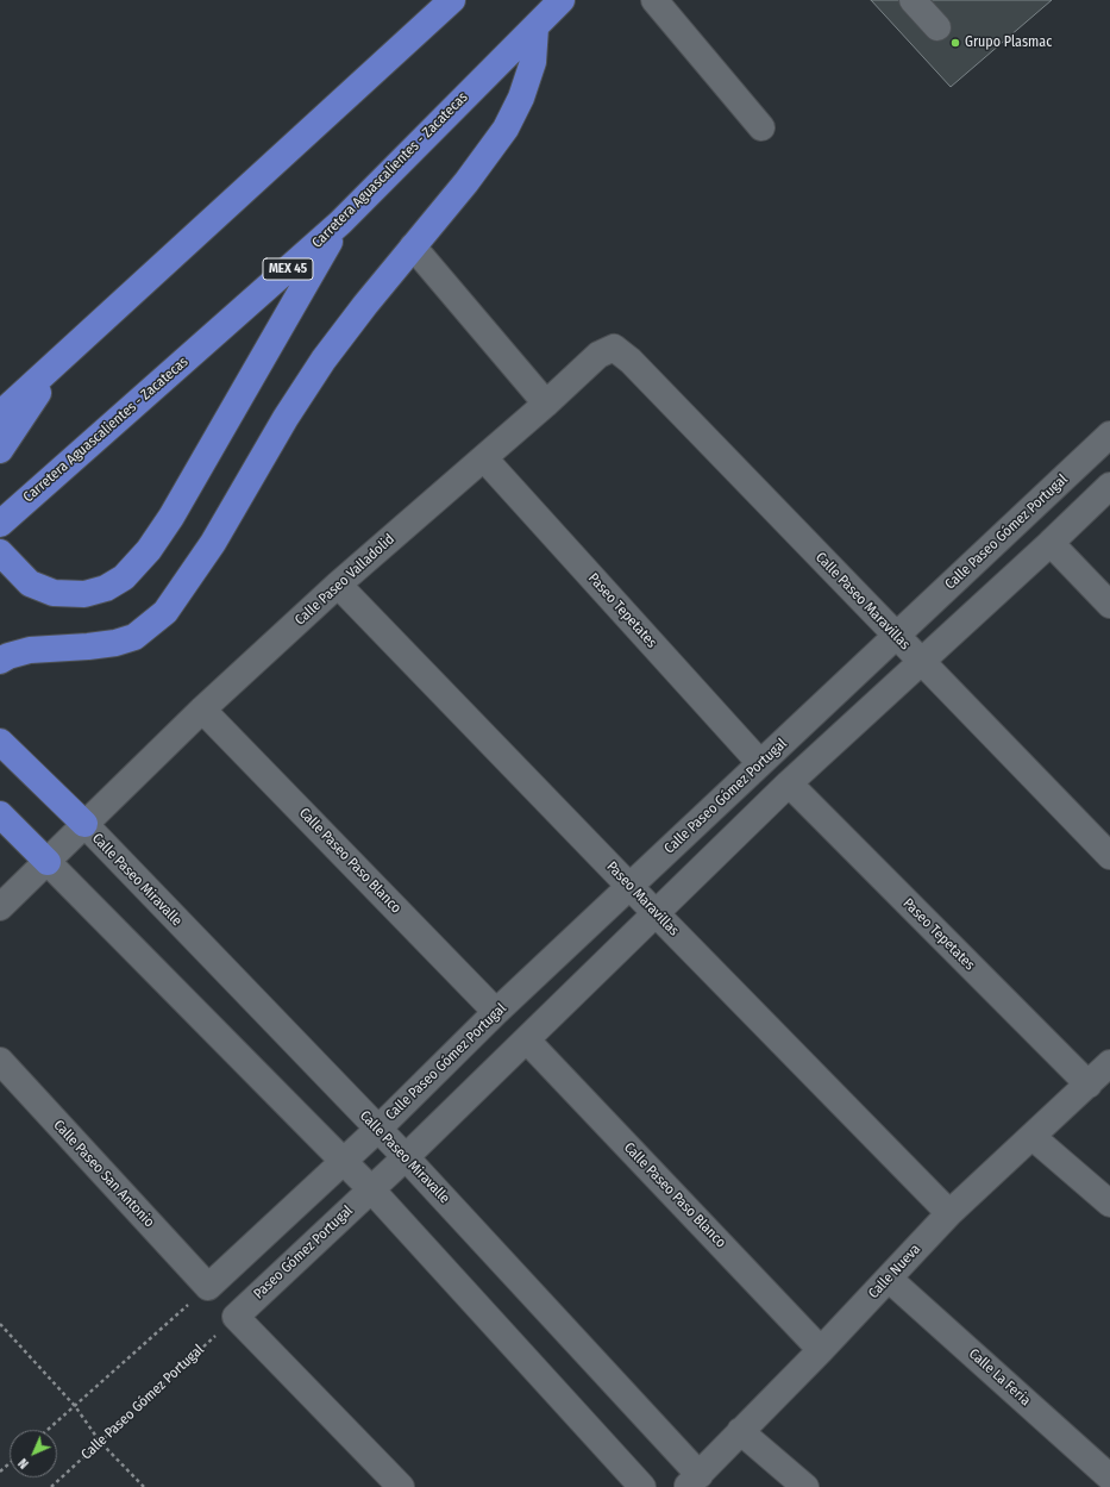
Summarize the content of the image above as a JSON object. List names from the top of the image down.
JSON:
{
  "streets": {
    "highway": ["Carretera Aguascalientes - Zacatecas", "MEX 45"],
    "street": [
      "Calle Paseo Gómez Portugal",
      "Calle Paseo Valladolid",
      "Calle Paseo Maravillas",
      "Paseo Tepetates",
      "Calle Paseo Paso Blanco",
      "Calle Paseo Miravalle",
      "Paseo Maravillas",
      "Calle Paseo San Antonio",
      "Paseo Gómez Portugal",
      "Calle Nueva",
      "Calle La Feria"
    ]
  },
  "crossings": [
    ["Calle Paseo Gómez Portugal", "Calle Paseo Maravillas"],
    ["Calle Paseo Gómez Portugal", "Paseo Tepetates"],
    ["Calle Paseo Gómez Portugal", "Calle Paseo Paso Blanco"],
    ["Calle Paseo Gómez Portugal", "Calle Paseo Miravalle"],
    ["Calle Paseo Gómez Portugal", "Paseo Maravillas"],
    ["Calle Paseo Gómez Portugal", "Paseo Gómez Portugal"],
    ["Calle Paseo Valladolid", "Calle Paseo Maravillas"],
    ["Calle Paseo Valladolid", "Paseo Tepetates"],
    ["Calle Paseo Valladolid", "Calle Paseo Paso Blanco"],
    ["Calle Paseo Valladolid", "Calle Paseo Miravalle"],
    ["Calle Paseo Valladolid", "Paseo Maravillas"],
    ["Paseo Tepetates", "Calle Nueva"],
    ["Calle Paseo Paso Blanco", "Calle Nueva"],
    ["Calle Paseo Miravalle", "Calle Nueva"],
    ["Paseo Maravillas", "Calle Nueva"],
    ["Calle Nueva", "Calle La Feria"]
  ],
  "places": ["Grupo Plasmac"],
  "north": "bottom left"
}
